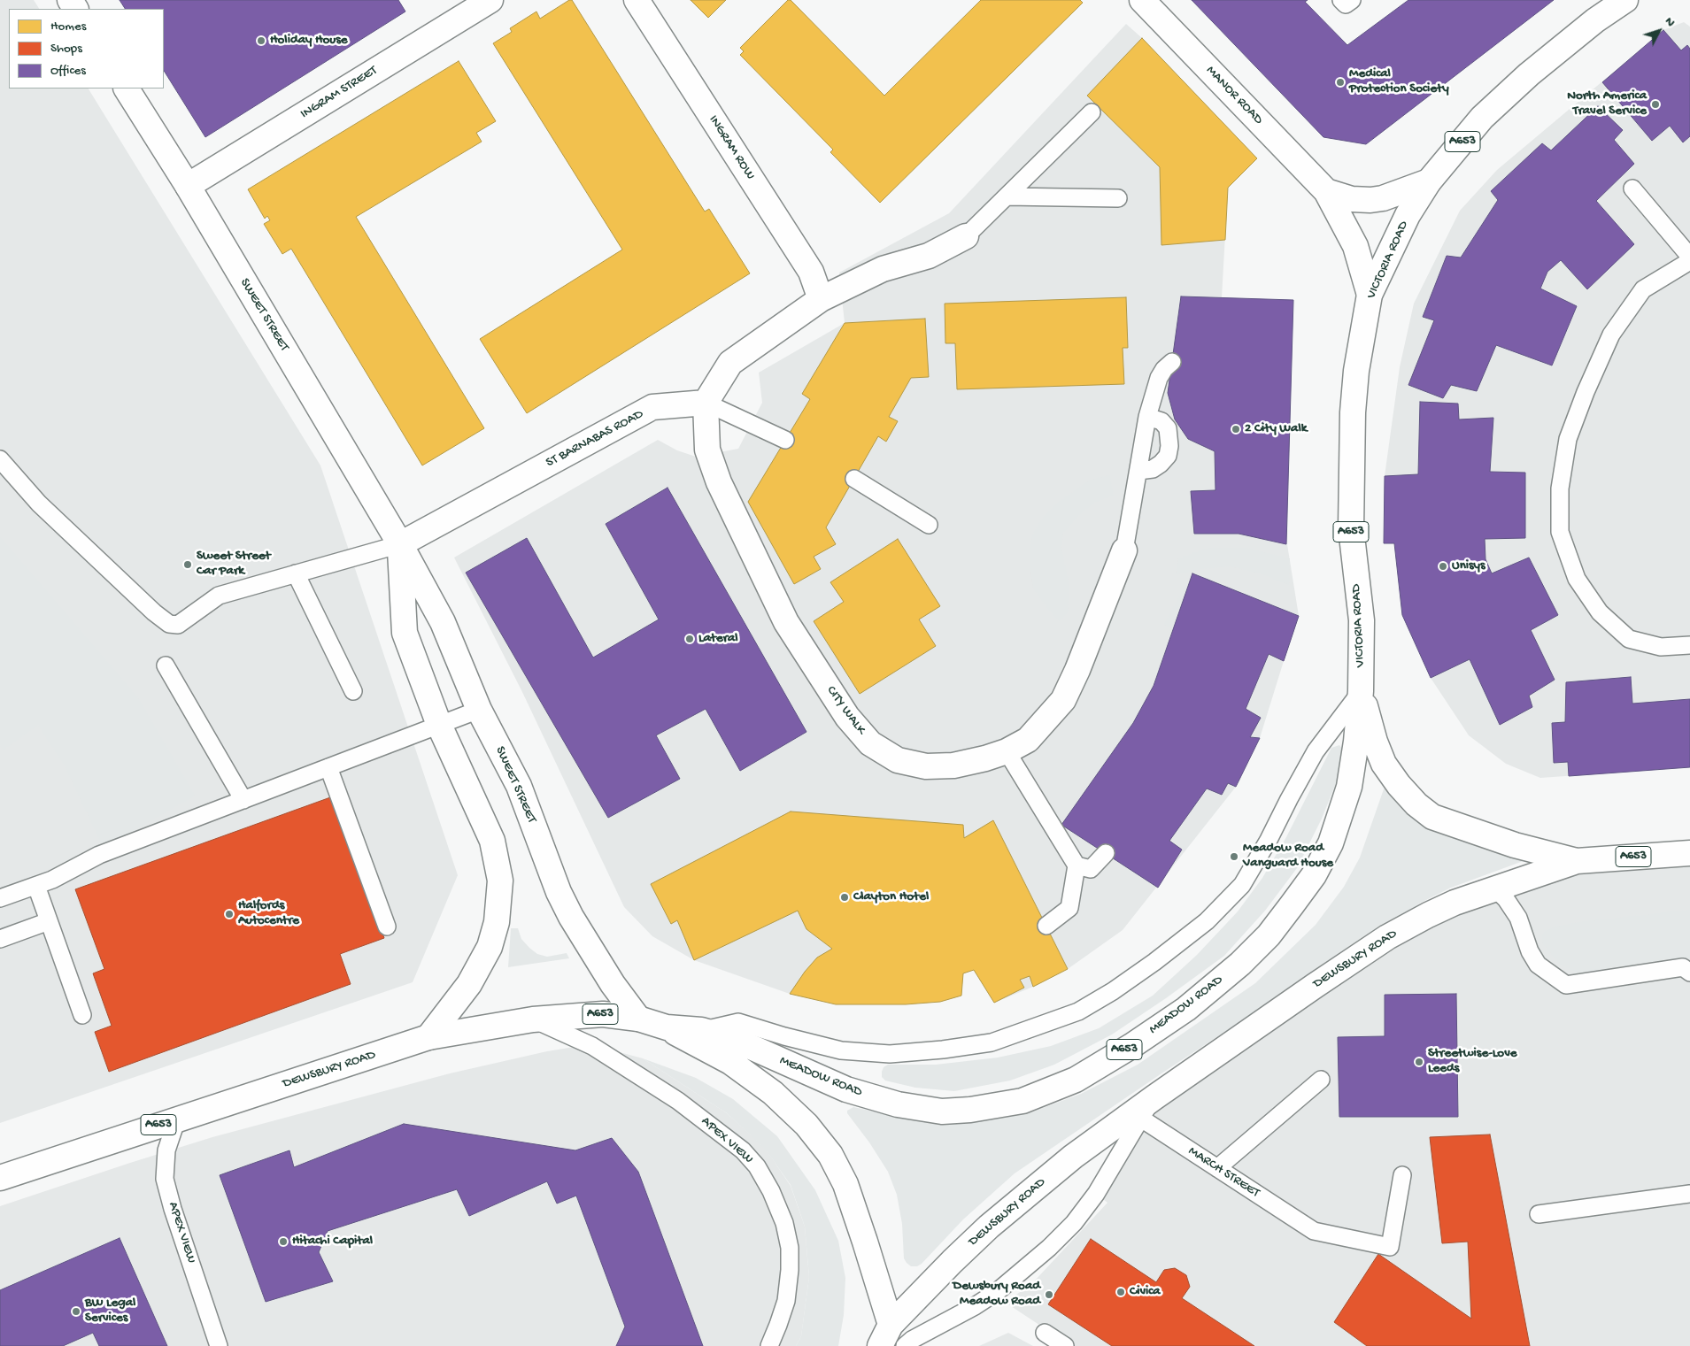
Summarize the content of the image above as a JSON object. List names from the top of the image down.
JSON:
{
  "streets": {
    "street": [
      "INGRAM STREET",
      "MANOR ROAD",
      "A653",
      "INGRAM ROW",
      "VICTORIA ROAD",
      "SWEET STREET",
      "ST BARNABAS ROAD",
      "CITY WALK",
      "DEWSBURY ROAD",
      "MEADOW ROAD"
    ],
    "lane": ["APEX VIEW", "MARCH STREET"]
  },
  "crossings": [
    ["INGRAM STREET", "SWEET STREET"],
    ["MANOR ROAD", "VICTORIA ROAD"],
    ["A653", "VICTORIA ROAD"],
    ["A653", "DEWSBURY ROAD"],
    ["A653", "MEADOW ROAD"],
    ["VICTORIA ROAD", "MEADOW ROAD"],
    ["SWEET STREET", "ST BARNABAS ROAD"],
    ["SWEET STREET", "DEWSBURY ROAD"],
    ["ST BARNABAS ROAD", "CITY WALK"],
    ["DEWSBURY ROAD", "MEADOW ROAD"],
    ["DEWSBURY ROAD", "APEX VIEW"],
    ["DEWSBURY ROAD", "MARCH STREET"]
  ],
  "places": [
    "Holiday House",
    "Medical Protection Society",
    "North America Travel Service",
    "2 City Walk",
    "Sweet Street Car Park",
    "Unisys",
    "Lateral",
    "Meadow Road Vanguard House",
    "Clayton Hotel",
    "Halfords Autocentre",
    "Streetwise-Love Leeds",
    "Hitachi Capital",
    "Civica",
    "Dewsbury Road Meadow Road",
    "BW Legal Services"
  ],
  "legend": ["Homes", "Shops", "Offices"],
  "north": "top right"
}
